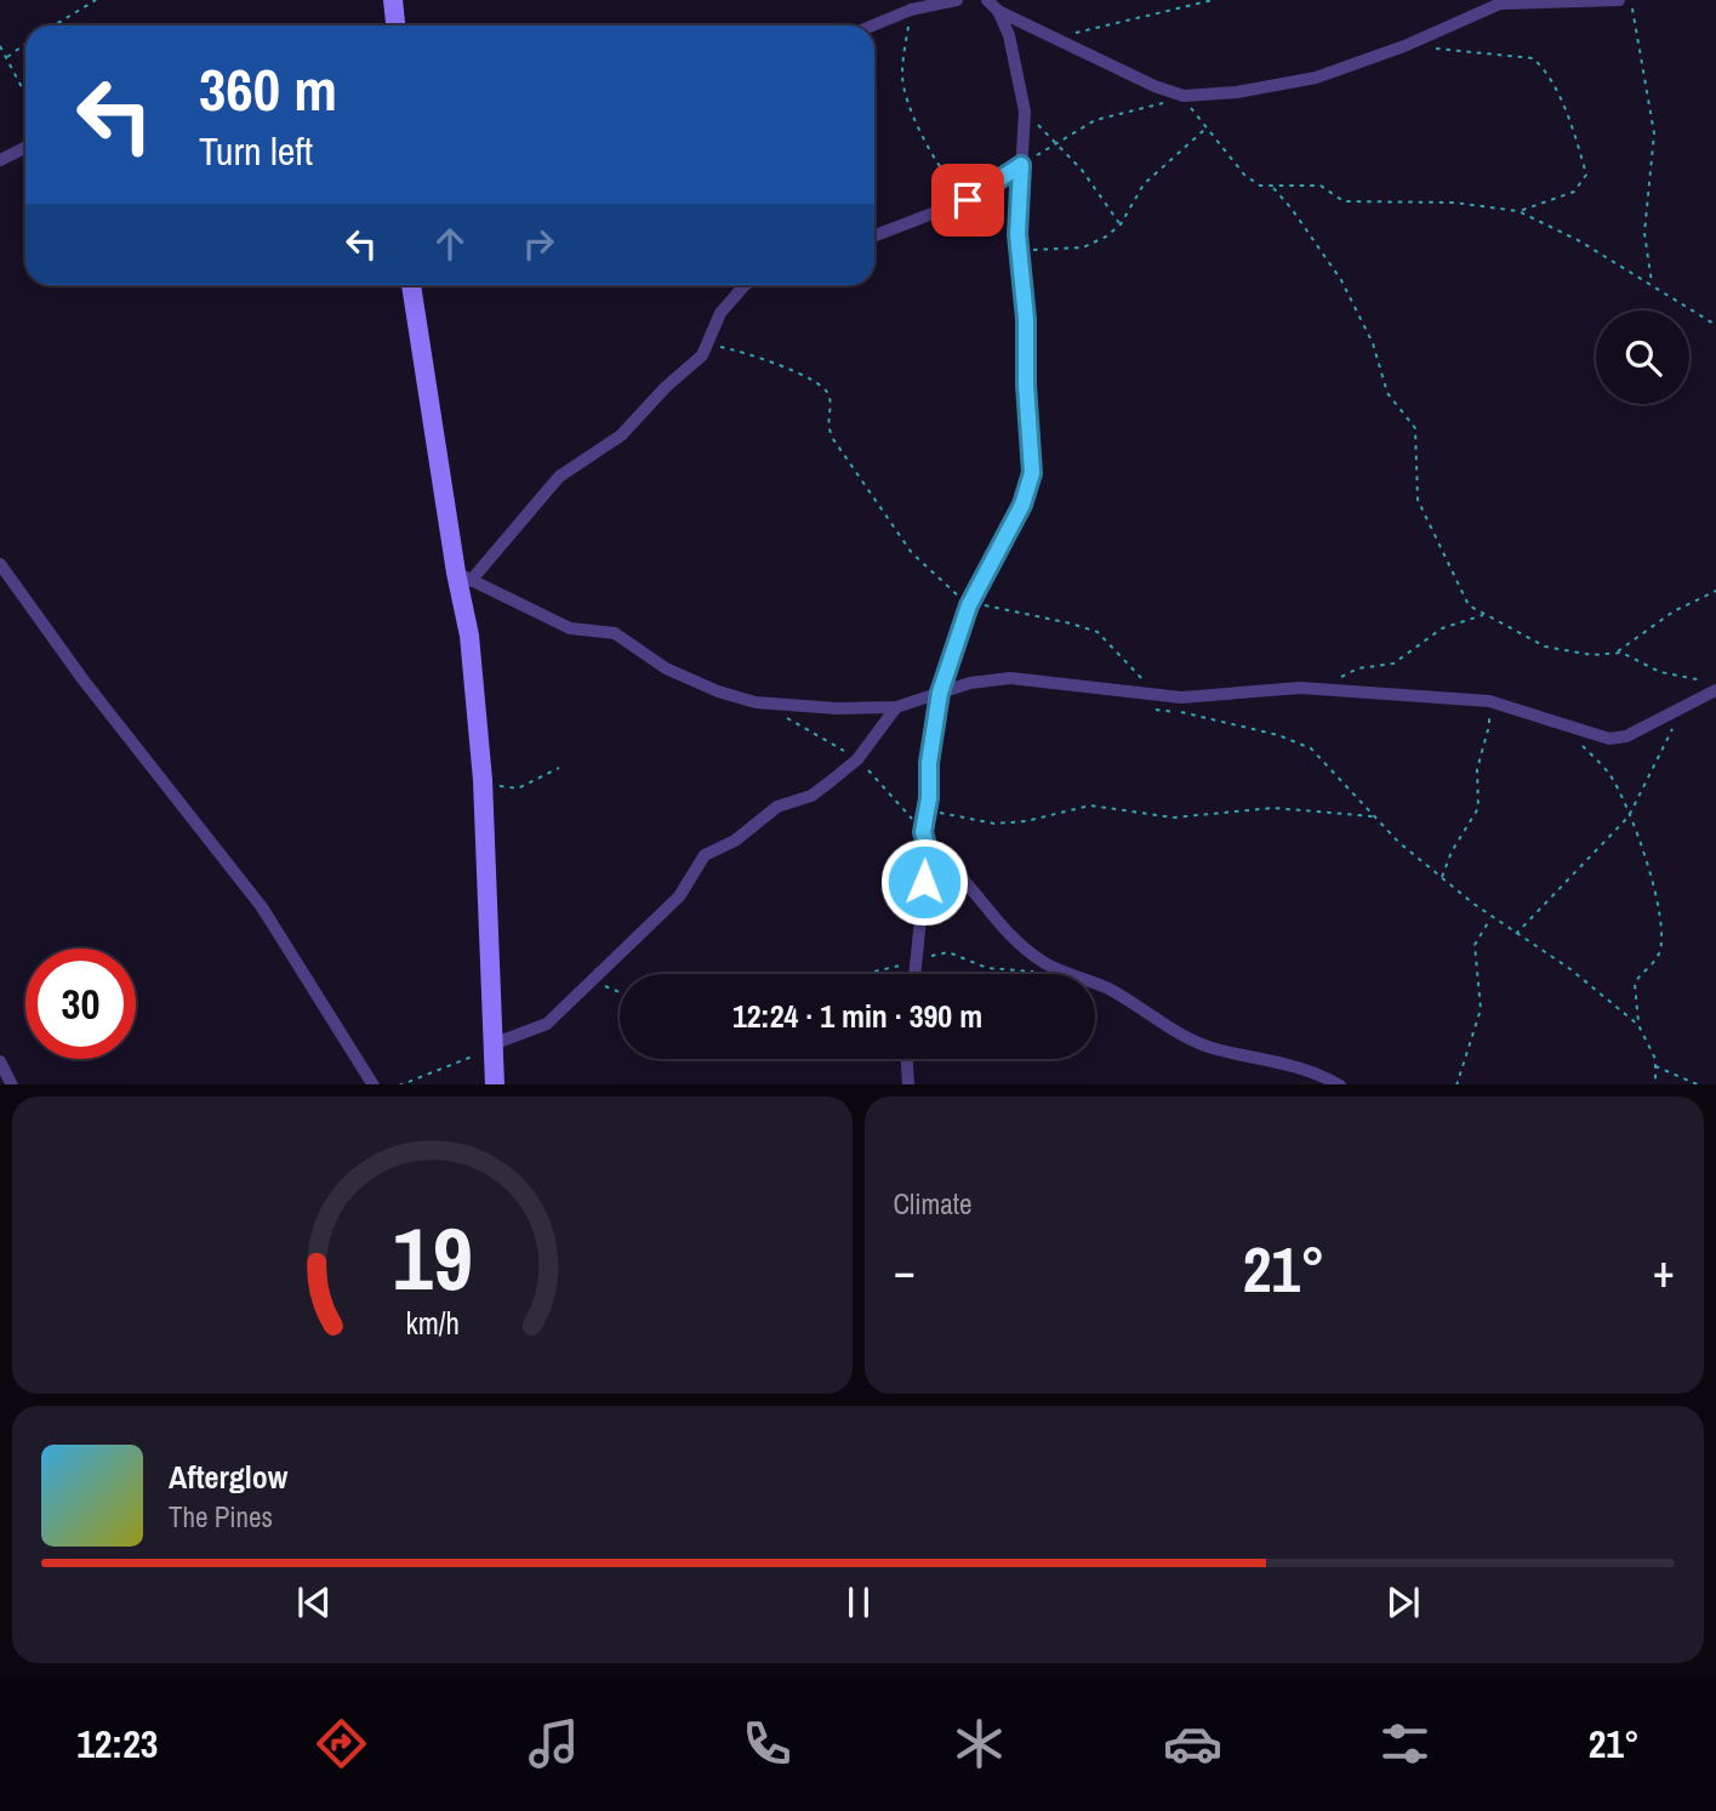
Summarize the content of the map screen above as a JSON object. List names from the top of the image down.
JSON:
{
  "page": {
    "turn": ["360 m", "Turn left"],
    "limit": "30",
    "trip": "12:24 · 1 min · 390 m",
    "tile": "Climate",
    "heat": ["−", "21°", "+"],
    "song": ["Afterglow", "The Pines"],
    "tabs": ["12:23", "21°"],
    "gauge": ["19", "km/h"]
  }
}
